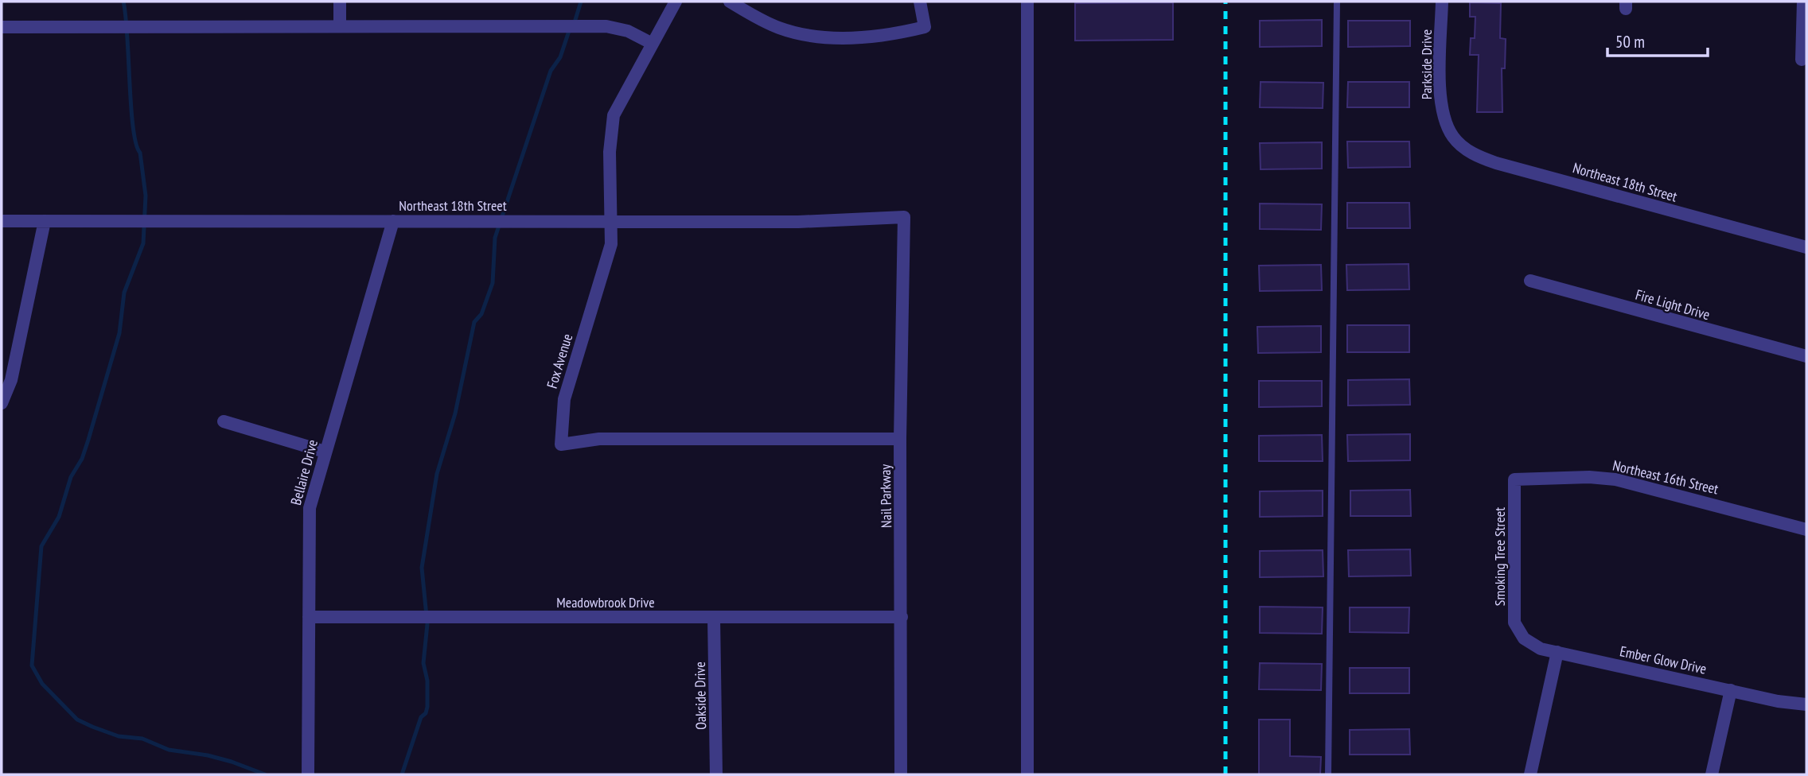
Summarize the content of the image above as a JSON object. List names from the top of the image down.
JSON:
{
  "streets": {
    "street": [
      "Parkside Drive",
      "Northeast 18th Street",
      "Fire Light Drive",
      "Fox Avenue",
      "Bellaire Drive",
      "Northeast 16th Street",
      "Nail Parkway",
      "Smoking Tree Street",
      "Meadowbrook Drive",
      "Ember Glow Drive",
      "Oakside Drive"
    ]
  },
  "crossings": [
    ["Parkside Drive", "Northeast 18th Street"],
    ["Northeast 18th Street", "Fox Avenue"],
    ["Northeast 18th Street", "Bellaire Drive"],
    ["Northeast 18th Street", "Nail Parkway"],
    ["Fox Avenue", "Nail Parkway"],
    ["Bellaire Drive", "Meadowbrook Drive"],
    ["Northeast 16th Street", "Smoking Tree Street"],
    ["Nail Parkway", "Meadowbrook Drive"],
    ["Smoking Tree Street", "Ember Glow Drive"],
    ["Meadowbrook Drive", "Oakside Drive"]
  ],
  "scale_bar": "50 m"
}
